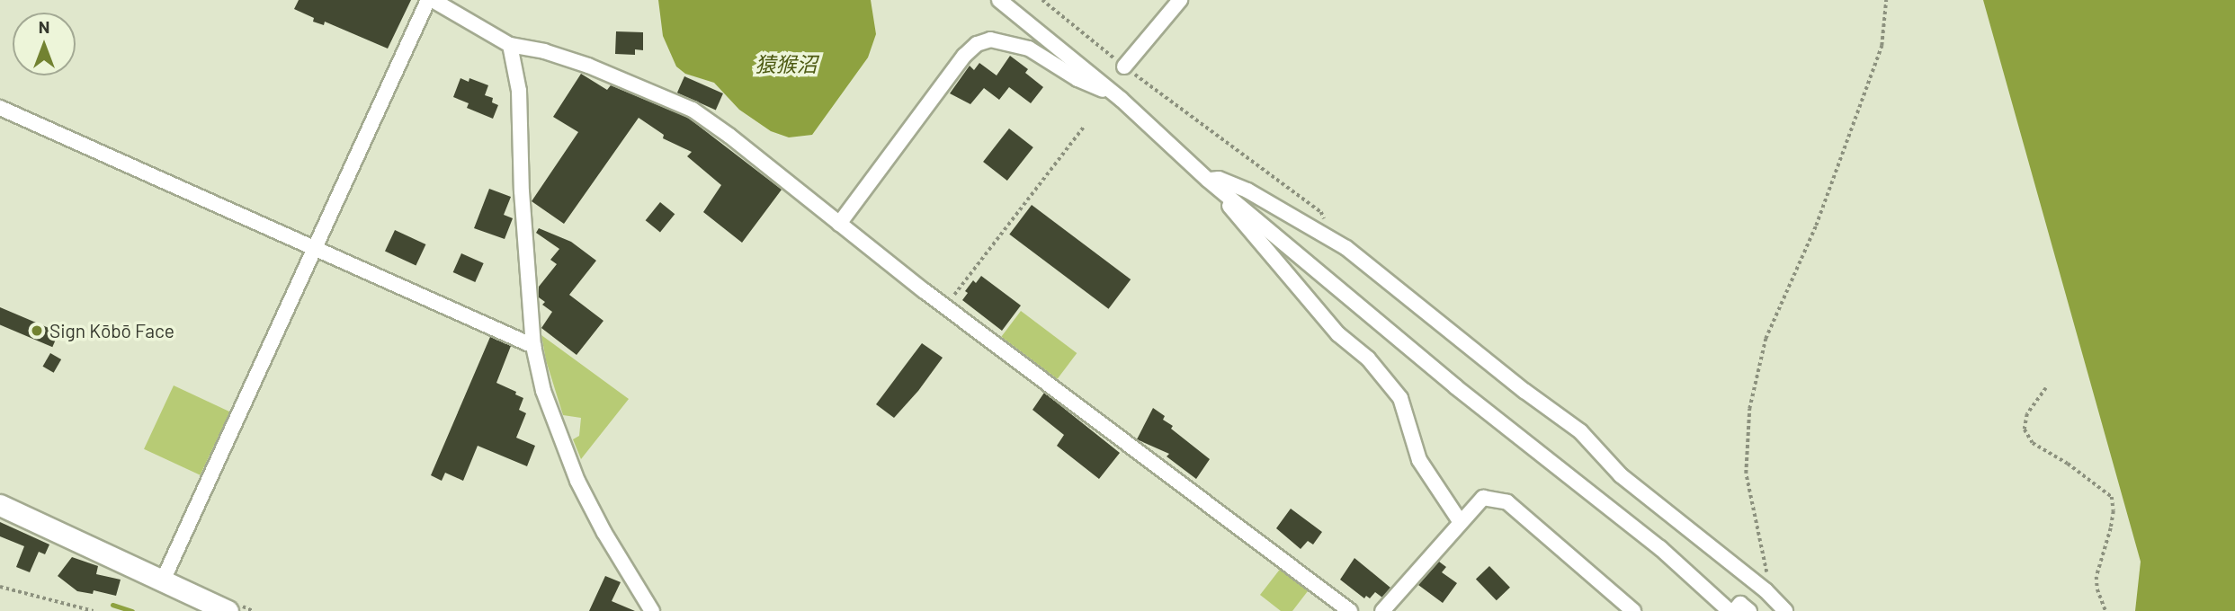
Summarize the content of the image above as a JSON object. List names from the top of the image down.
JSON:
{
  "water": ["猿猴沼"],
  "places": ["Sign Kōbō Face"],
  "north": "top"
}
